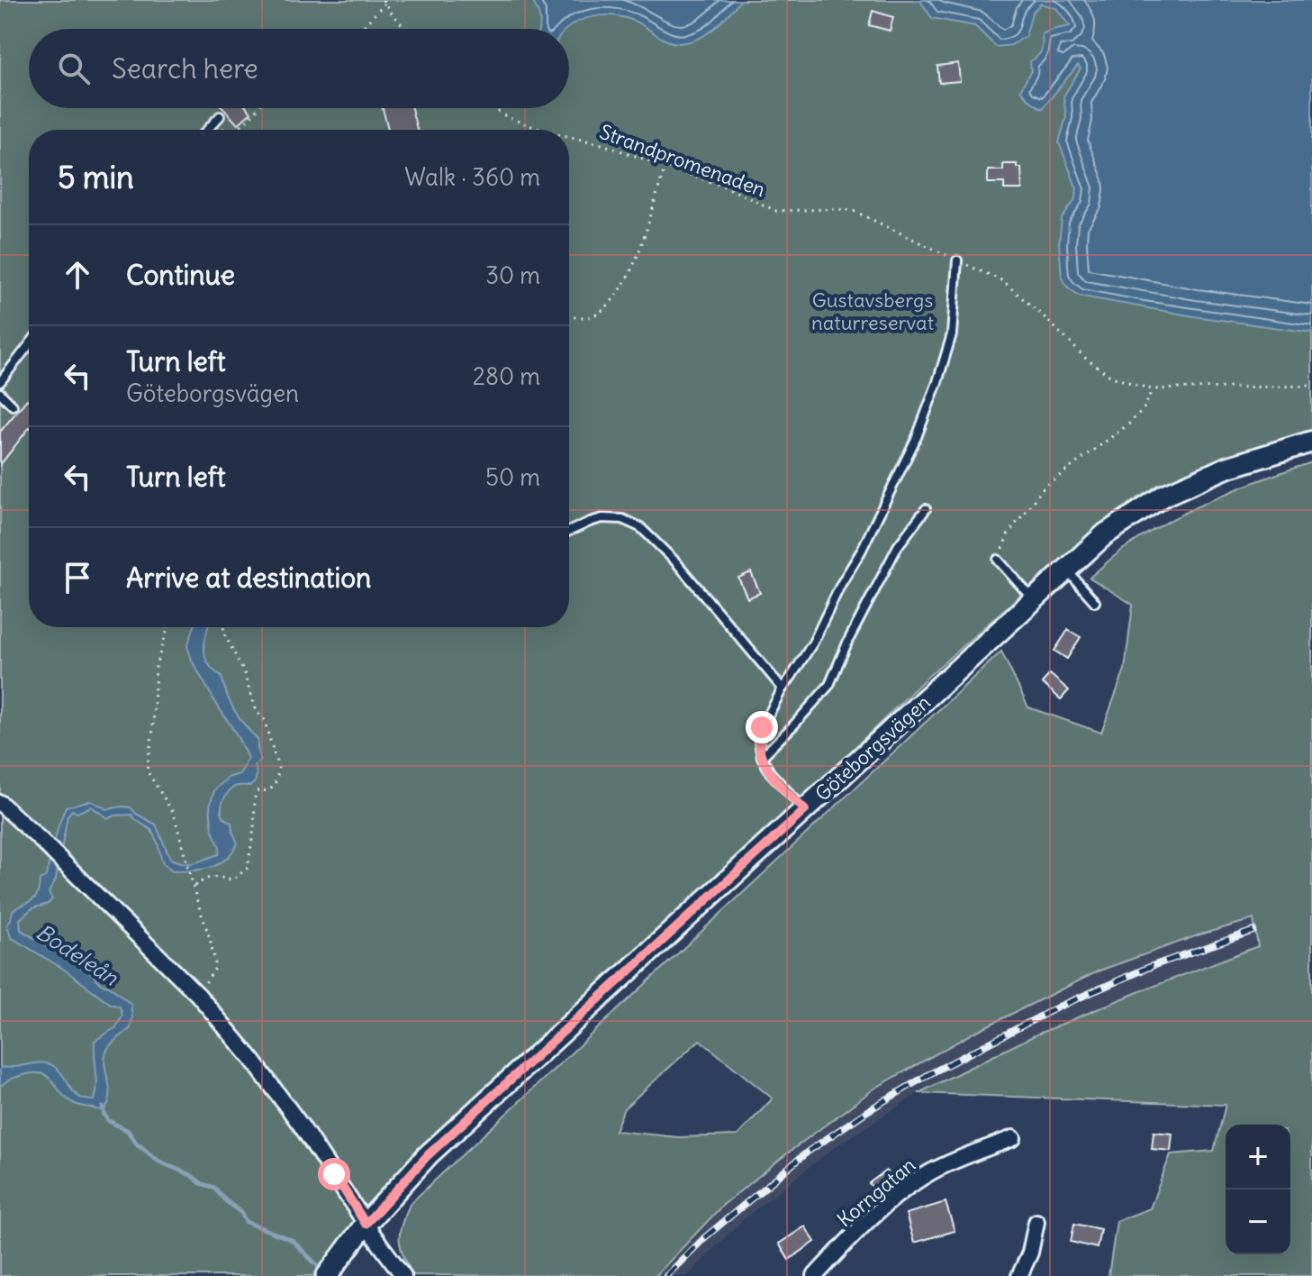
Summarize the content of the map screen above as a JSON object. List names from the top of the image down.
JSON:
{
  "streets": {
    "street": ["Göteborgsvägen", "Korngatan"],
    "path": ["Strandpromenaden"]
  },
  "water": ["Bodeleån"],
  "parks": ["Gustavsbergs naturreservat"],
  "page": {
    "search": "Search here",
    "heading": ["5 min", "Walk · 360 m"],
    "list": [
      ["Continue", "30 m"],
      ["Turn left", "Göteborgsvägen", "280 m"],
      ["Turn left", "50 m"],
      "Arrive at destination"
    ],
    "map_buttons": ["+", "−"]
  }
}
